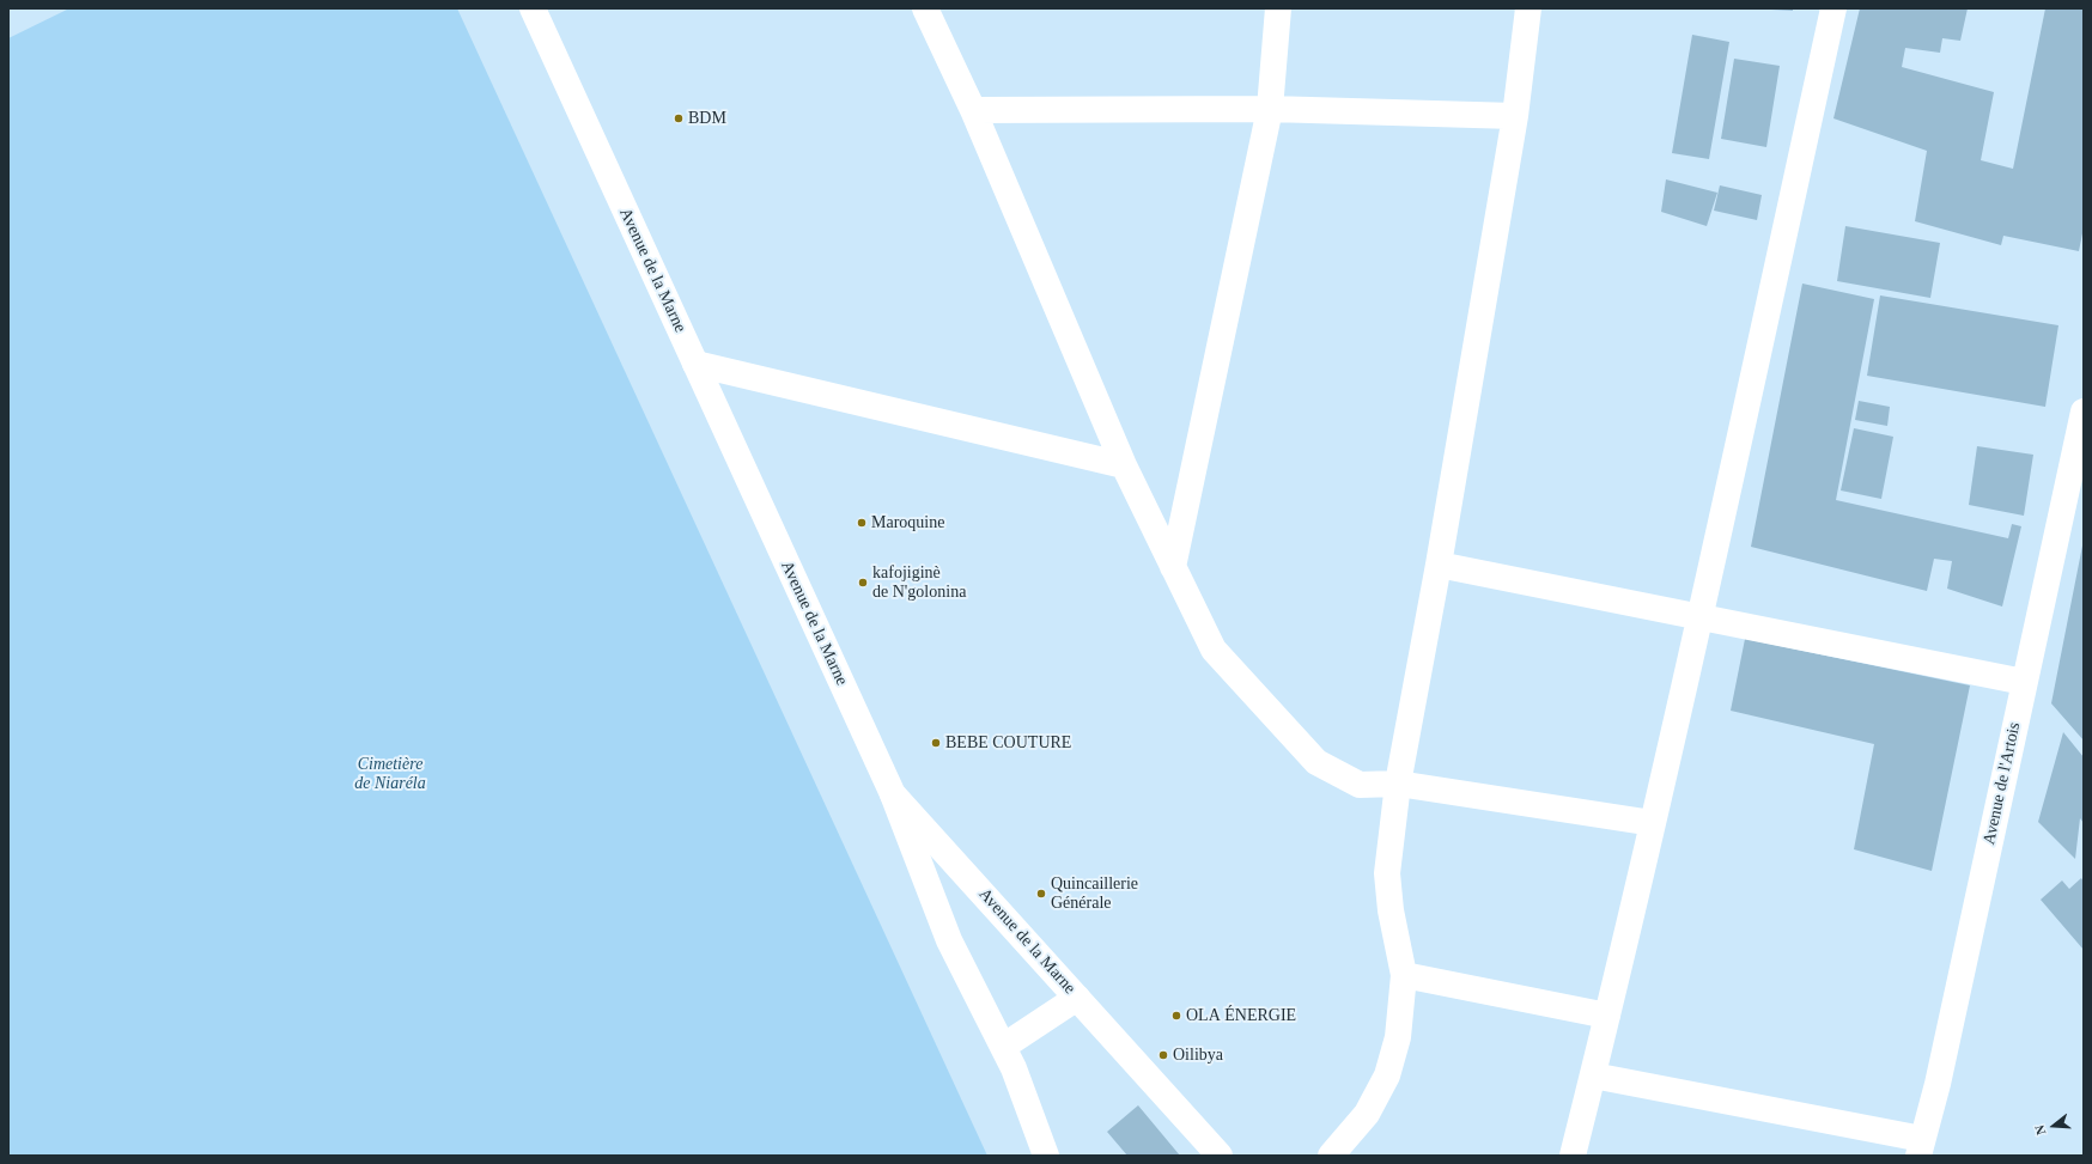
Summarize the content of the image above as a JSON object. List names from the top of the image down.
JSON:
{
  "streets": {
    "street": ["Avenue de la Marne", "Avenue de l'Artois"]
  },
  "parks": ["Cimetière de Niaréla"],
  "places": [
    "BDM",
    "Maroquine",
    "kafojiginè de N'golonina",
    "BEBE COUTURE",
    "Quincaillerie Générale",
    "OLA ÉNERGIE",
    "Oilibya"
  ],
  "north": "left"
}
